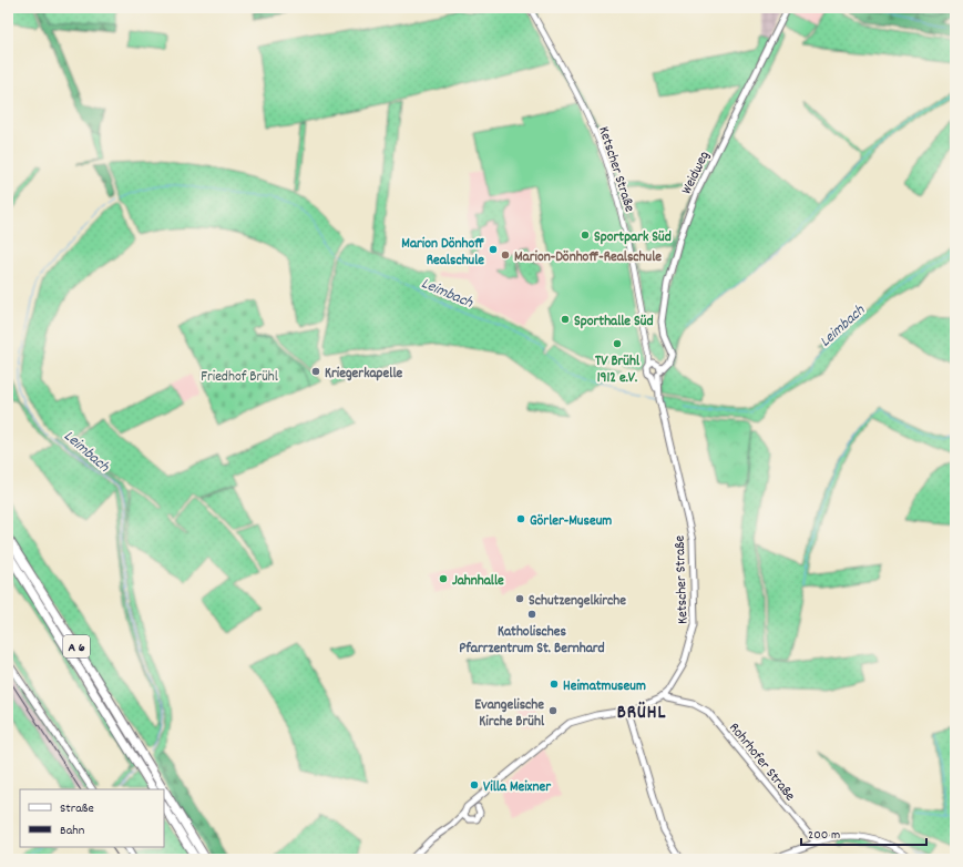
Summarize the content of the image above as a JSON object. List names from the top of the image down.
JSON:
{
  "streets": {
    "highway": ["A 6"],
    "main road": ["Ketscher Straße", "Weidweg", "Rohrhofer Straße"]
  },
  "crossings": [
    ["Ketscher Straße", "Weidweg"],
    ["Ketscher Straße", "Rohrhofer Straße"]
  ],
  "districts": ["BRÜHL"],
  "water": ["Leimbach"],
  "parks": ["Friedhof Brühl"],
  "places": [
    "Sportpark Süd",
    "Marion Dönhoff Realschule",
    "Marion-Dönhoff-Realschule",
    "Sporthalle Süd",
    "TV Brühl 1912 e.V.",
    "Kriegerkapelle",
    "Görler-Museum",
    "Jahnhalle",
    "Schutzengelkirche",
    "Katholisches Pfarrzentrum St. Bernhard",
    "Heimatmuseum",
    "Evangelische Kirche Brühl",
    "Villa Meixner"
  ],
  "legend": ["Straße", "Bahn"],
  "scale_bar": "200 m"
}
